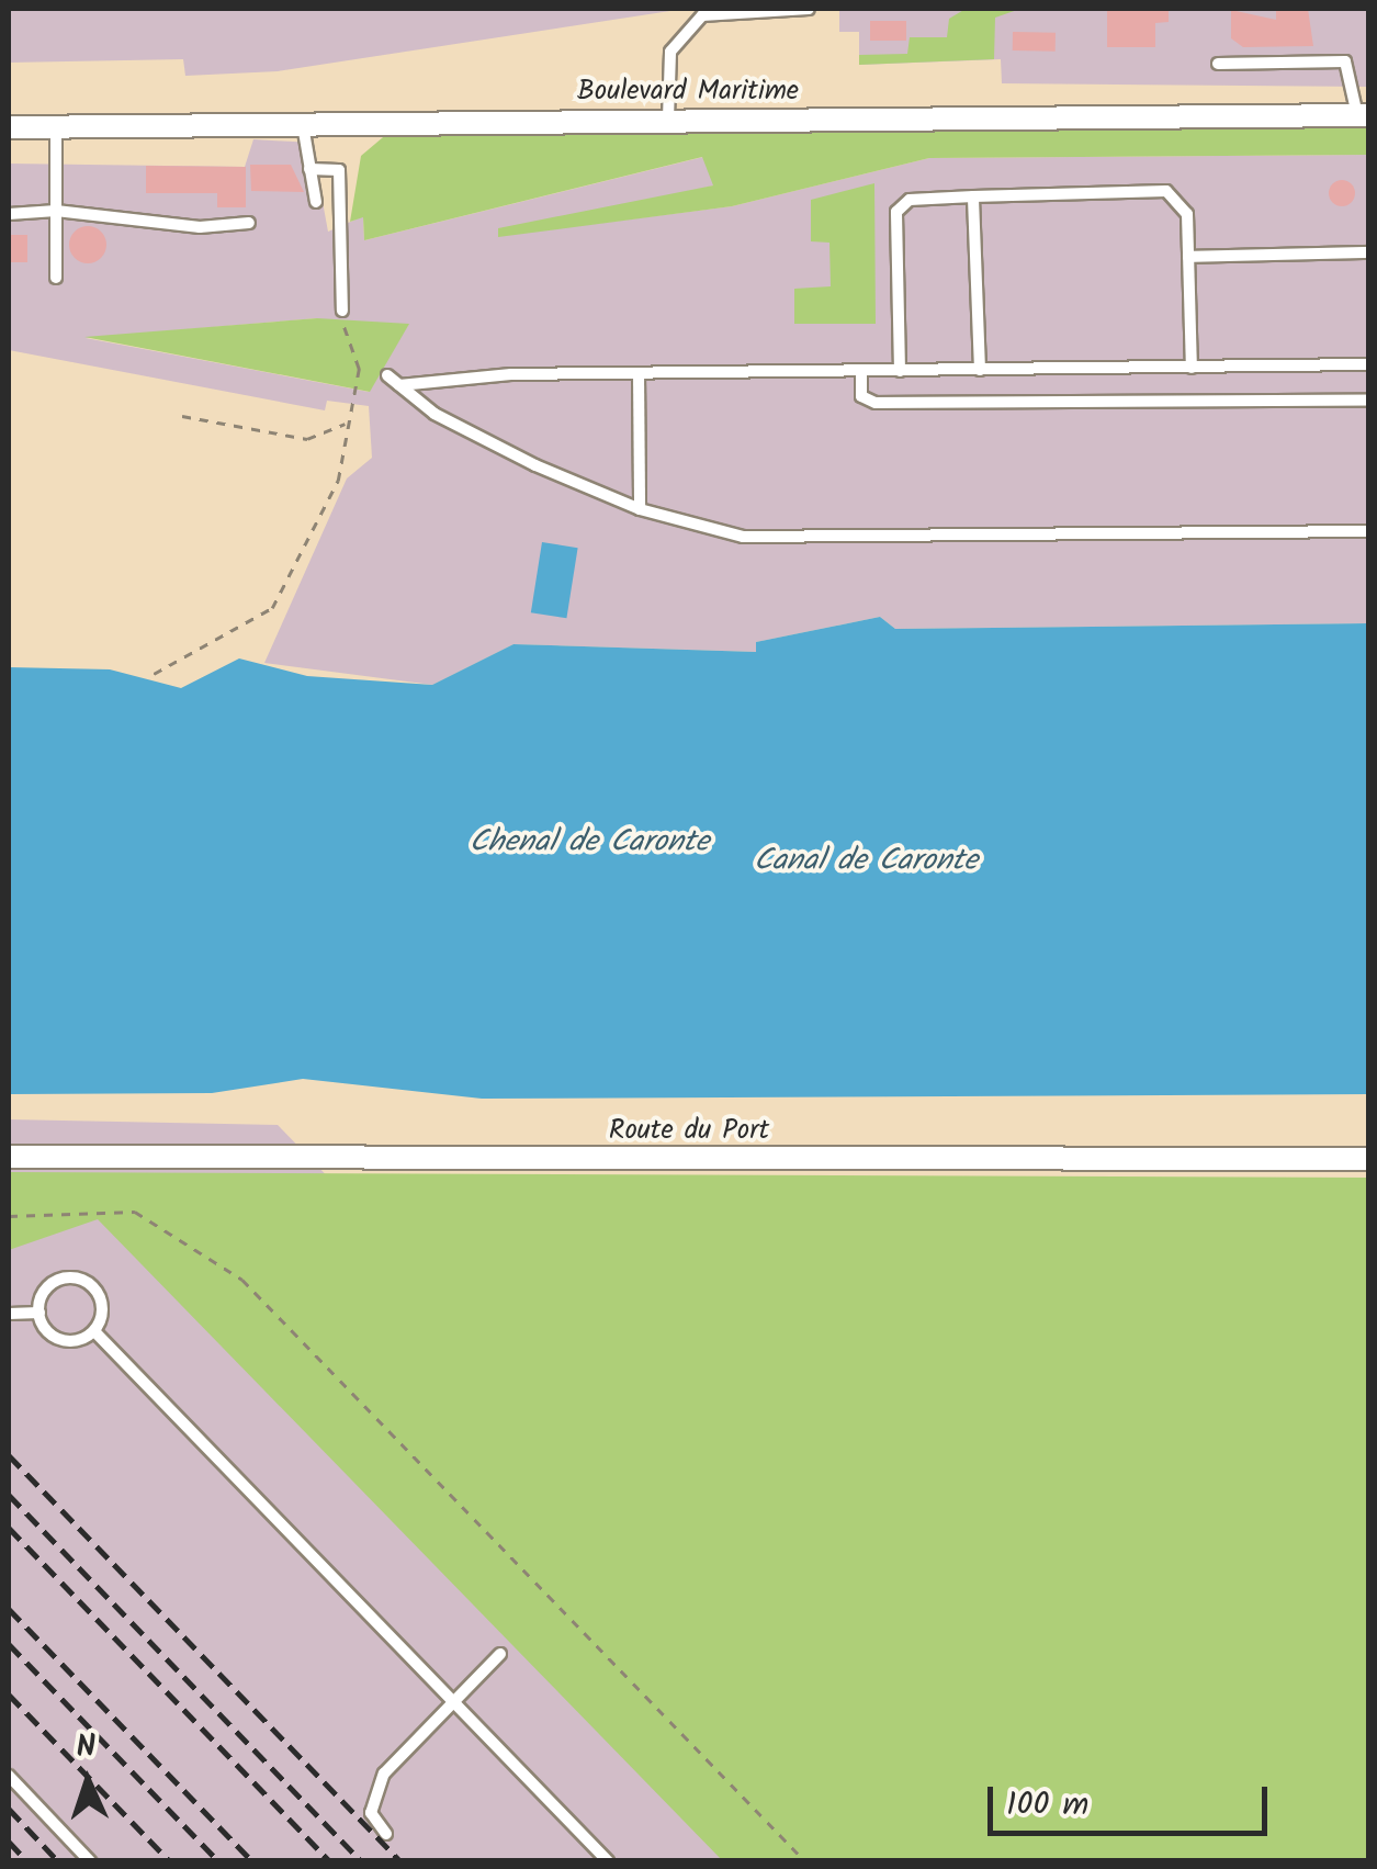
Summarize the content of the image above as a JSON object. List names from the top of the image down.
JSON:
{
  "streets": {
    "street": ["Boulevard Maritime", "Route du Port"]
  },
  "water": ["Chenal de Caronte", "Canal de Caronte"],
  "scale_bar": "100 m",
  "north": "top"
}
